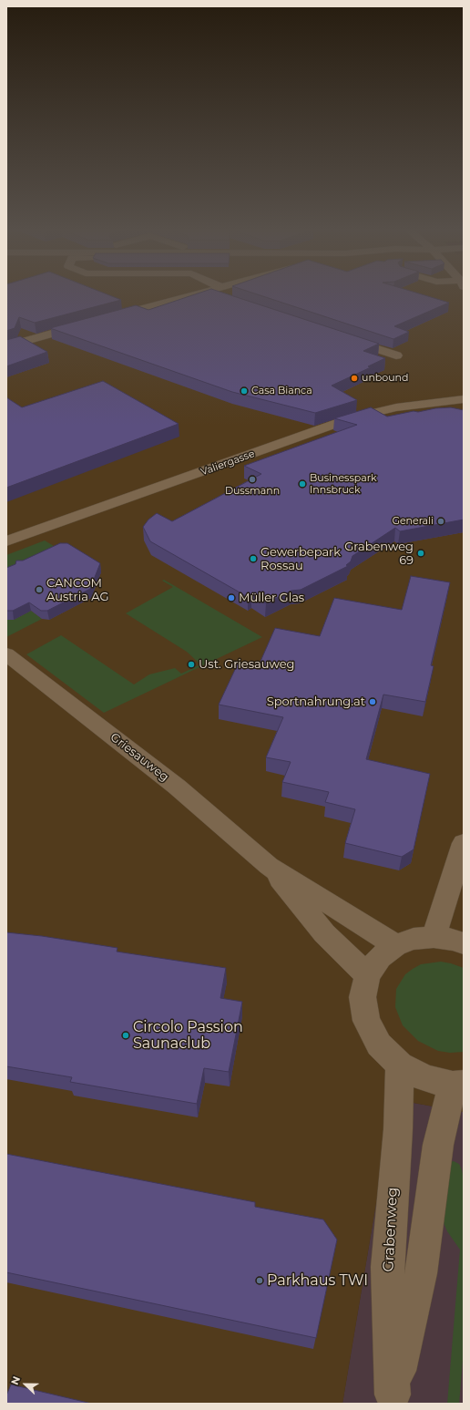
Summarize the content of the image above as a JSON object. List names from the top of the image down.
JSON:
{
  "streets": {
    "street": ["Valiergasse", "Griesauweg", "Grabenweg"]
  },
  "places": [
    "unbound",
    "Casa Bianca",
    "Dussmann",
    "Businesspark Innsbruck",
    "Generali",
    "Grabenweg 69",
    "Gewerbepark Rossau",
    "CANCOM Austria AG",
    "Müller Glas",
    "Ust. Griesauweg",
    "Sportnahrung.at",
    "Circolo Passion Saunaclub",
    "Parkhaus TWI"
  ],
  "north": "left"
}
